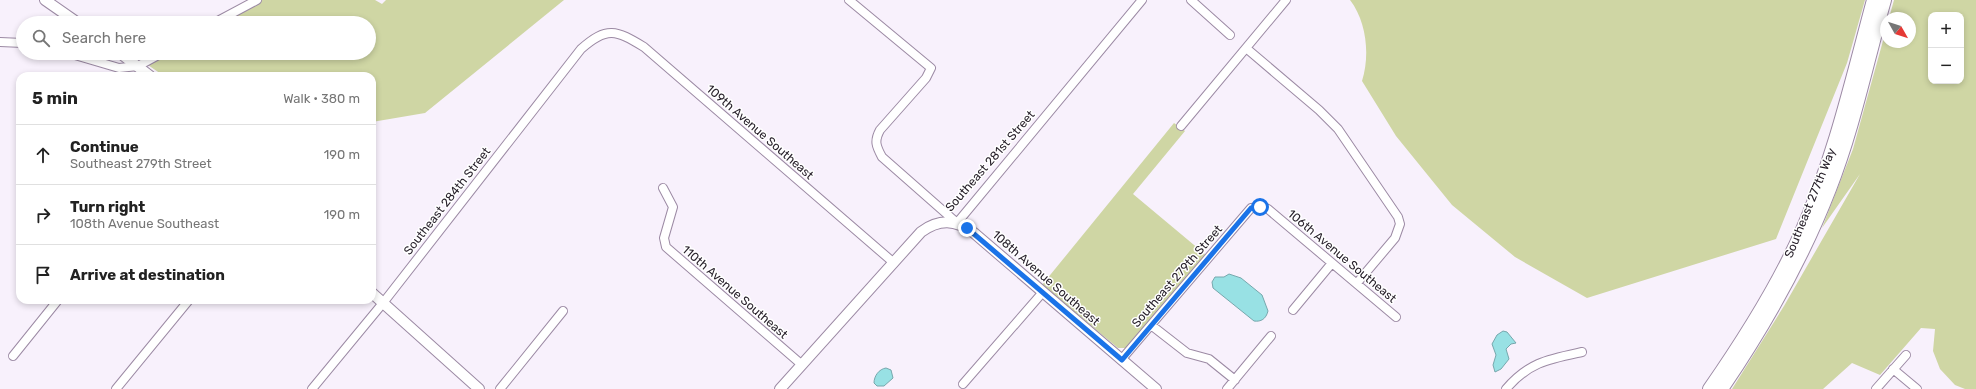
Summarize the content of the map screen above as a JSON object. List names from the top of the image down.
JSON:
{
  "streets": {
    "main road": ["Southeast 277th Way"],
    "street": [
      "109th Avenue Southeast",
      "Southeast 281st Street",
      "Southeast 284th Street",
      "106th Avenue Southeast",
      "Southeast 279th Street",
      "108th Avenue Southeast",
      "110th Avenue Southeast"
    ]
  },
  "crossings": [
    ["109th Avenue Southeast", "Southeast 281st Street"],
    ["109th Avenue Southeast", "Southeast 284th Street"],
    ["Southeast 281st Street", "108th Avenue Southeast"],
    ["Southeast 281st Street", "110th Avenue Southeast"],
    ["106th Avenue Southeast", "Southeast 279th Street"],
    ["Southeast 279th Street", "108th Avenue Southeast"]
  ],
  "north": "bottom right",
  "page": {
    "map_buttons": ["+", "−"],
    "search": "Search here",
    "heading": ["5 min", "Walk · 380 m"],
    "list": [
      ["Continue", "Southeast 279th Street", "190 m"],
      ["Turn right", "108th Avenue Southeast", "190 m"],
      "Arrive at destination"
    ]
  }
}
